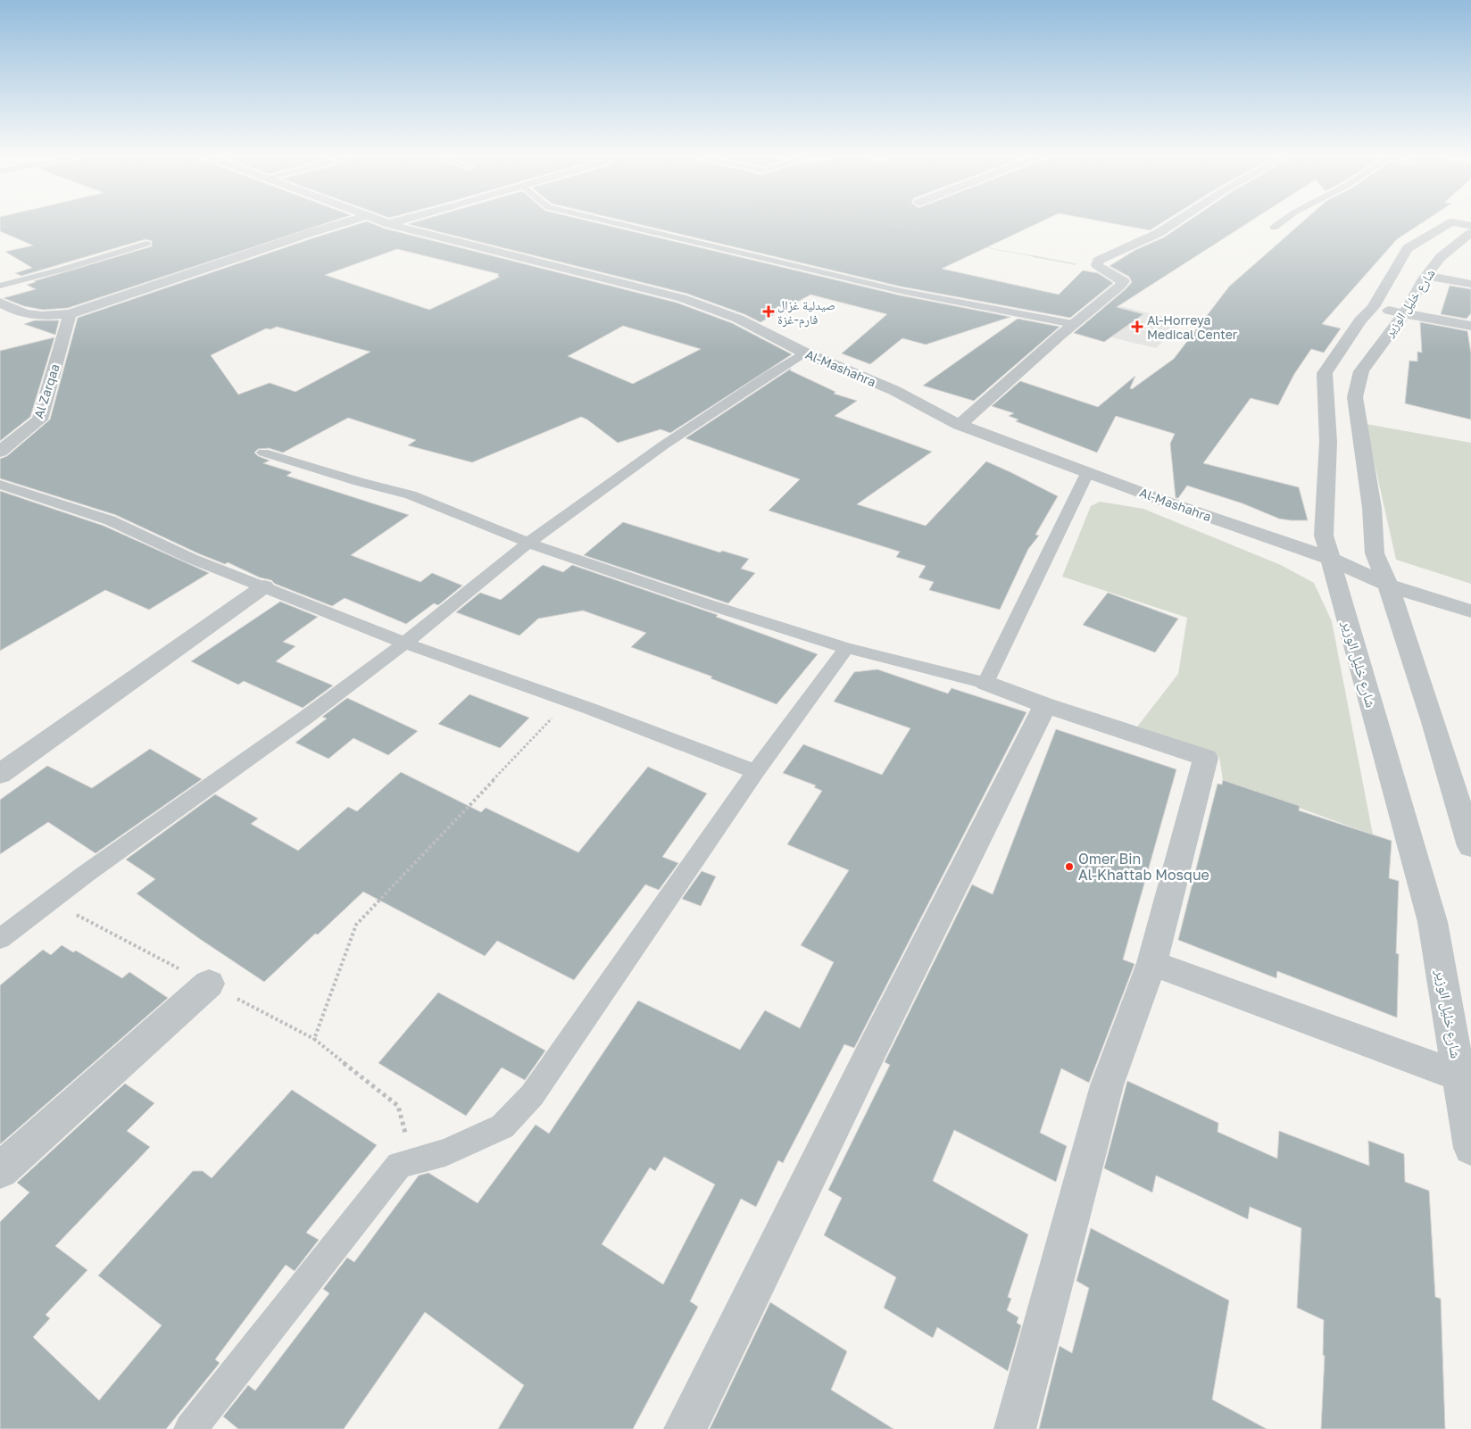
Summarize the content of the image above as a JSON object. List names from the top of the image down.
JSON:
{
  "streets": {
    "street": ["شارع خليل الوزير", "Al-Mashahra", "Al Zarqaa"]
  },
  "crossings": [
    ["شارع خليل الوزير", "Al-Mashahra"]
  ],
  "places": {
    "health": ["صيدلية غزال فارم-غزة", "Al-Horreya Medical Center"],
    "other": ["Omer Bin Al-Khattab Mosque"]
  }
}
